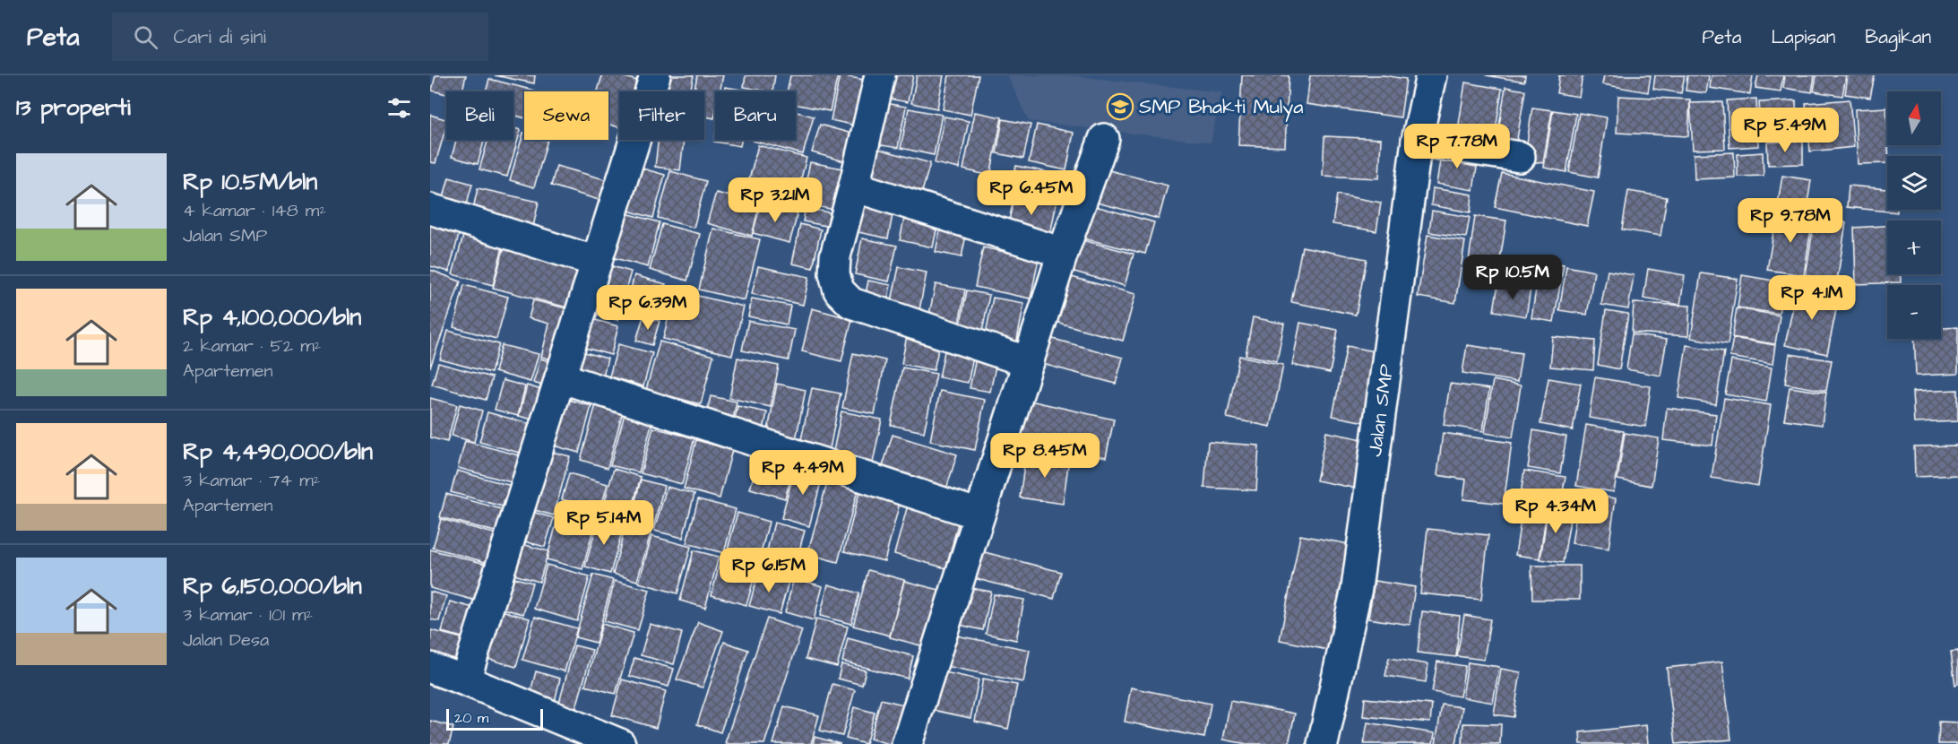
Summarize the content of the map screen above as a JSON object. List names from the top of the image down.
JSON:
{
  "streets": {
    "street": ["Jalan SMP"]
  },
  "places": {
    "school or university": ["SMP Bhakti Mulya"]
  },
  "scale_bar": "20 m",
  "north": "top",
  "page": {
    "header": "Peta",
    "search": "Cari di sini",
    "nav": ["Peta", "Lapisan", "Bagikan"],
    "heading": "13 properti",
    "map_buttons": ["+", "−"],
    "chip": [
      "Beli",
      "Sewa",
      "Filter",
      "Baru"
    ],
    "price": [
      "Rp 5.49M",
      "Rp 7.78M",
      "Rp 6.45M",
      "Rp 3.21M",
      "Rp 9.78M",
      "Rp 10.5M",
      "Rp 4.1M",
      "Rp 6.39M",
      "Rp 8.45M",
      "Rp 4.49M",
      "Rp 4.34M",
      "Rp 5.14M",
      "Rp 6.15M"
    ],
    "list": [
      {
        "name": "Rp 10.5M/bln",
        "note": "4 kamar · 148 m² · Jalan SMP"
      },
      {
        "name": "Rp 4,100,000/bln",
        "note": "2 kamar · 52 m² · Apartemen"
      },
      {
        "name": "Rp 4,490,000/bln",
        "note": "3 kamar · 74 m² · Apartemen"
      },
      {
        "name": "Rp 6,150,000/bln",
        "note": "3 kamar · 101 m² · Jalan Desa"
      }
    ],
    "scale": "20 m"
  }
}
